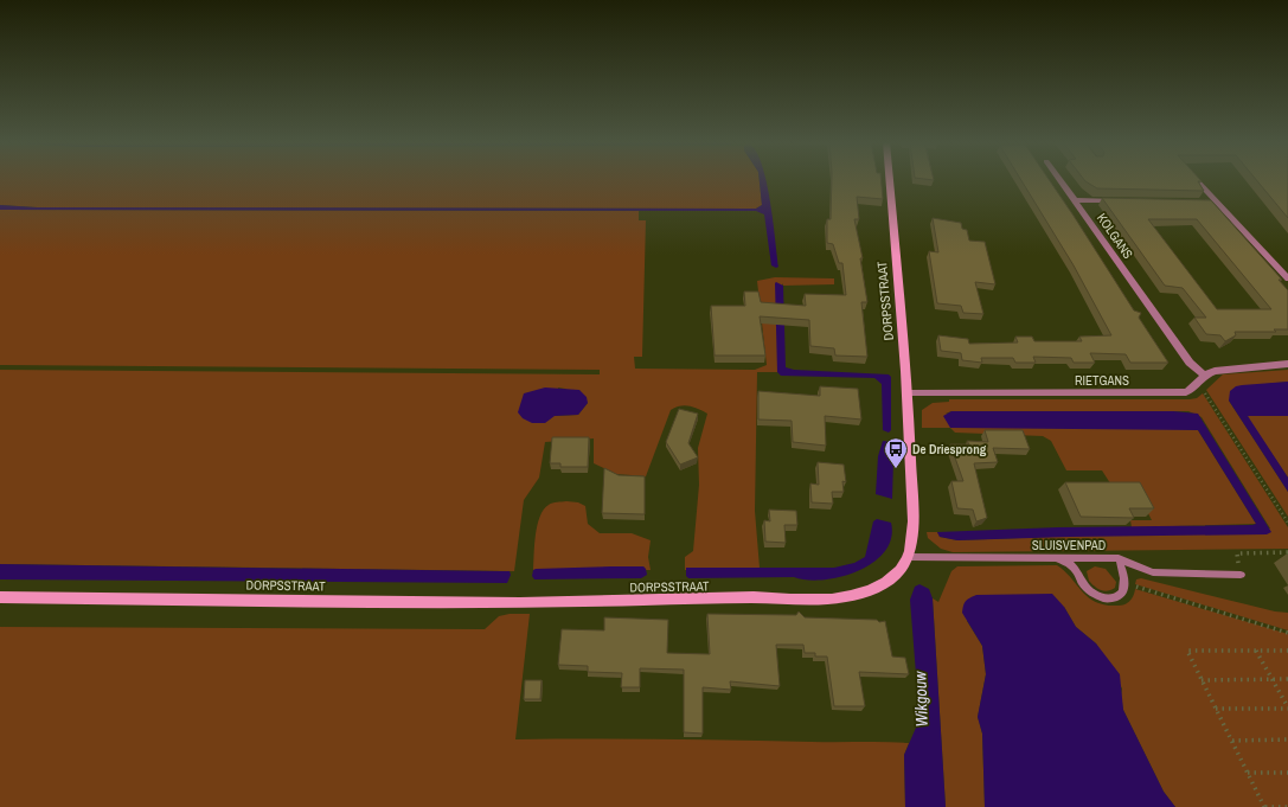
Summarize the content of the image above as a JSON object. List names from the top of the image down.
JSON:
{
  "streets": {
    "street": ["KOLGANS", "DORPSSTRAAT", "RIETGANS"],
    "lane": ["SLUISVENPAD"]
  },
  "crossings": [
    ["DORPSSTRAAT", "RIETGANS"],
    ["DORPSSTRAAT", "SLUISVENPAD"]
  ],
  "water": ["Wikgouw"],
  "places": {
    "bus stop": ["De Driesprong"]
  }
}
